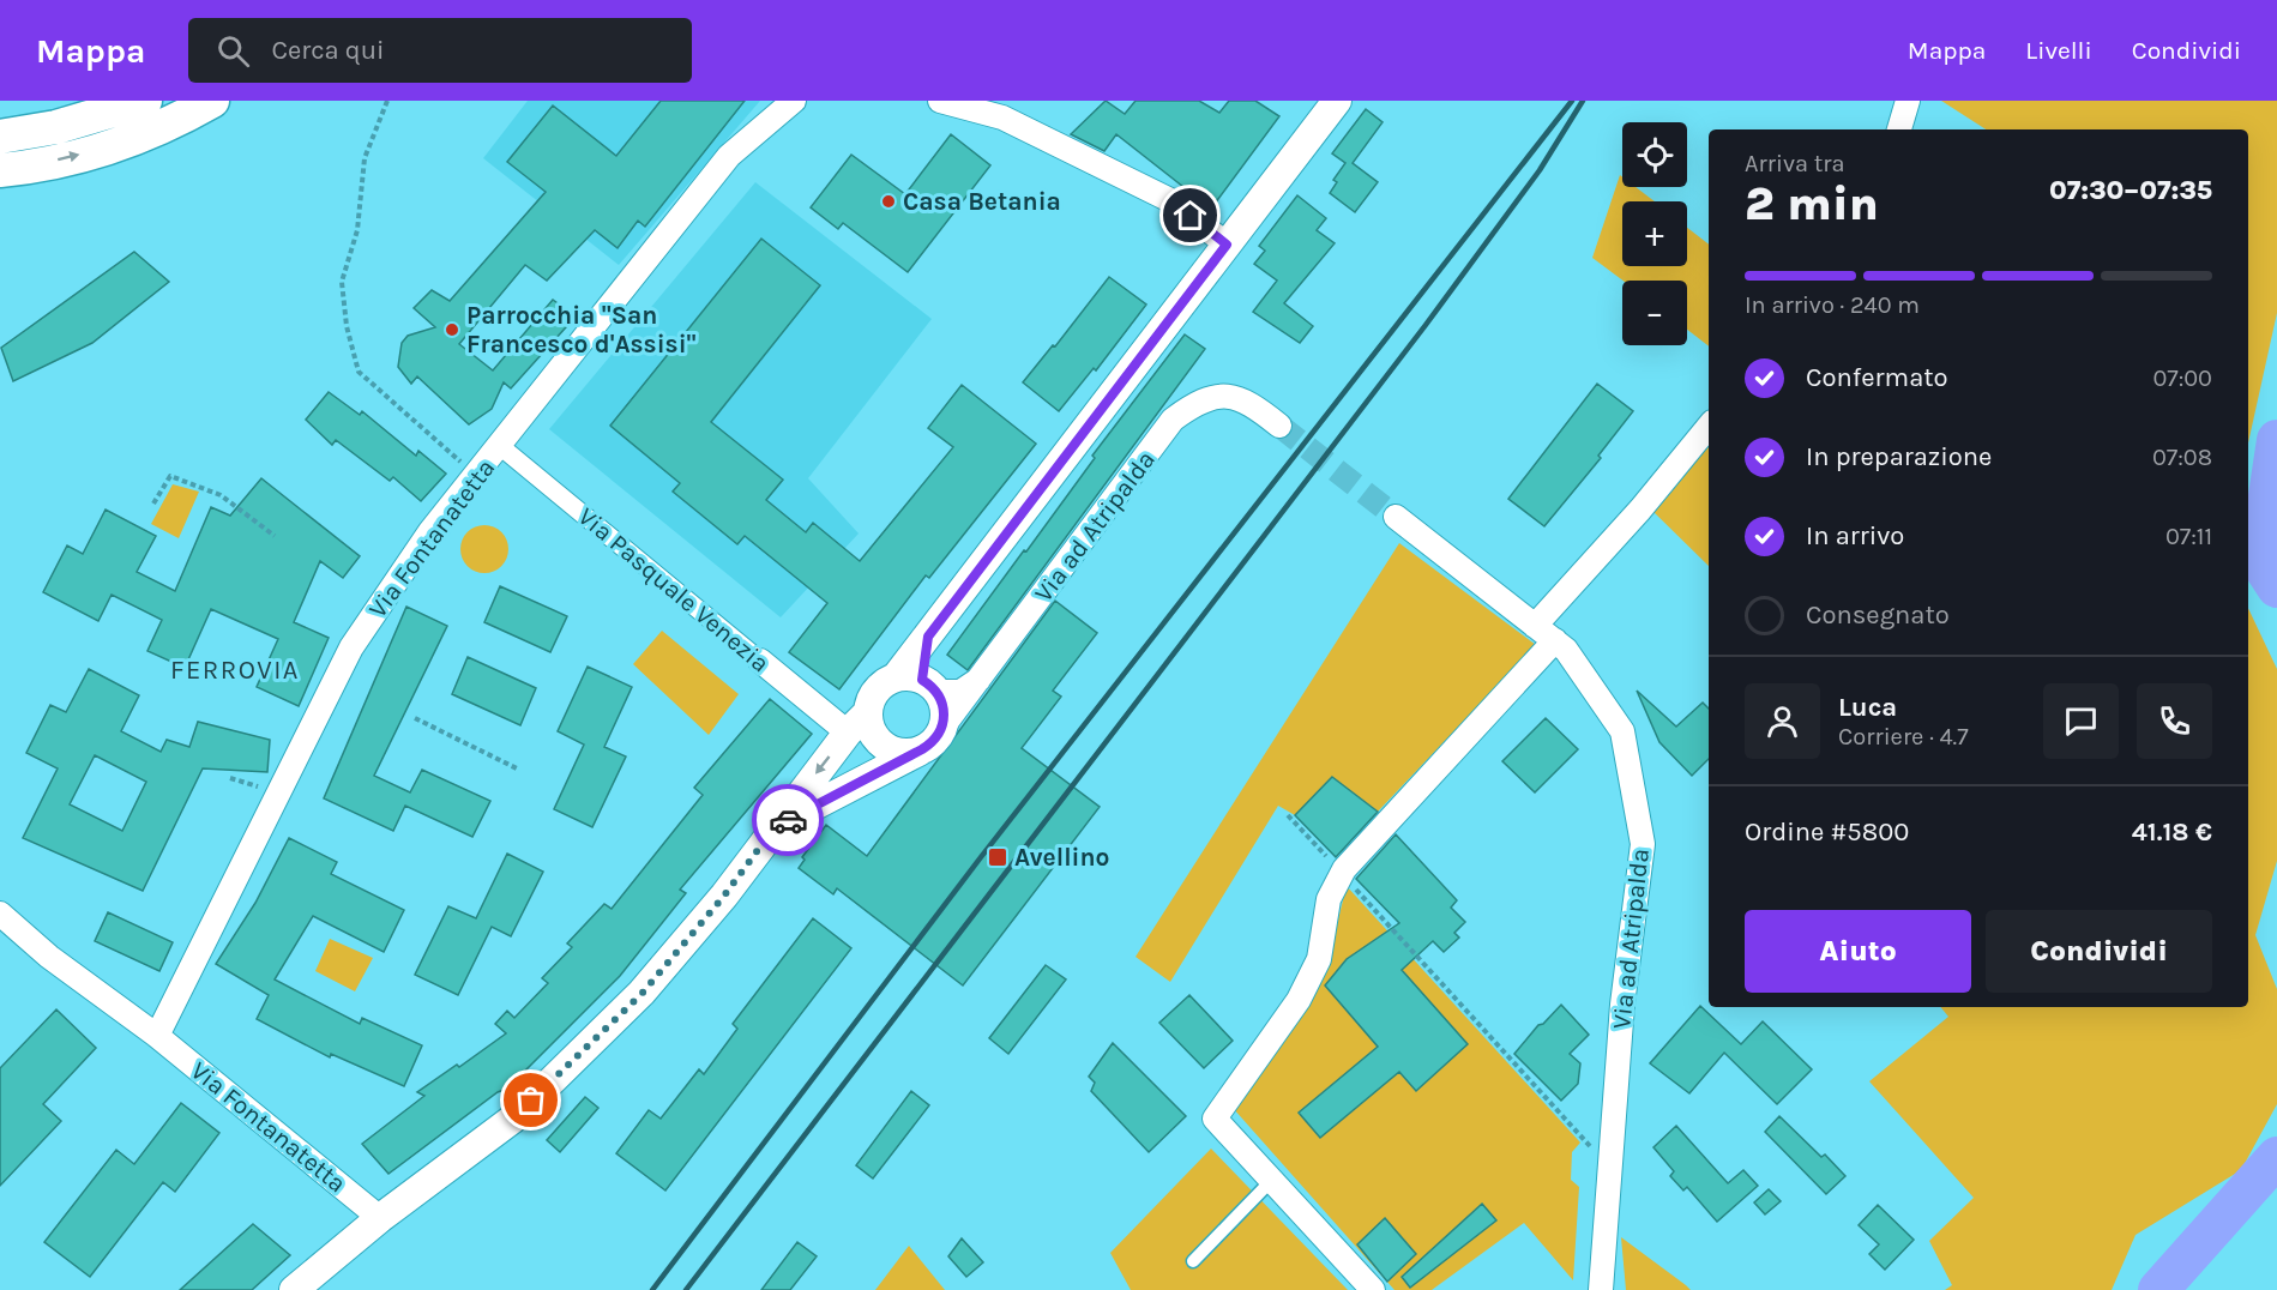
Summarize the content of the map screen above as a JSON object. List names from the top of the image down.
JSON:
{
  "streets": {
    "street": ["Via ad Atripalda", "Via Fontanatetta", "Via Pasquale Venezia"]
  },
  "crossings": [
    ["Via Fontanatetta", "Via Pasquale Venezia"]
  ],
  "districts": ["FERROVIA"],
  "places": {
    "other": ["Casa Betania", "Parrocchia \"San Francesco d'Assisi\""],
    "transit": ["Avellino"]
  },
  "page": {
    "header": "Mappa",
    "search": "Cerca qui",
    "nav": ["Mappa", "Livelli", "Condividi"],
    "map_buttons": ["+", "−"],
    "heading": ["2 min", "Arriva tra", "07:30–07:35"],
    "panel": [
      "Luca",
      "Corriere · 4.7",
      "Ordine #5800",
      "41.18 €"
    ],
    "bar": "In arrivo · 240 m",
    "list": [
      ["Confermato", "07:00"],
      ["In preparazione", "07:08"],
      ["In arrivo", "07:11"],
      "Consegnato"
    ],
    "buttons": ["Aiuto", "Condividi"]
  }
}
